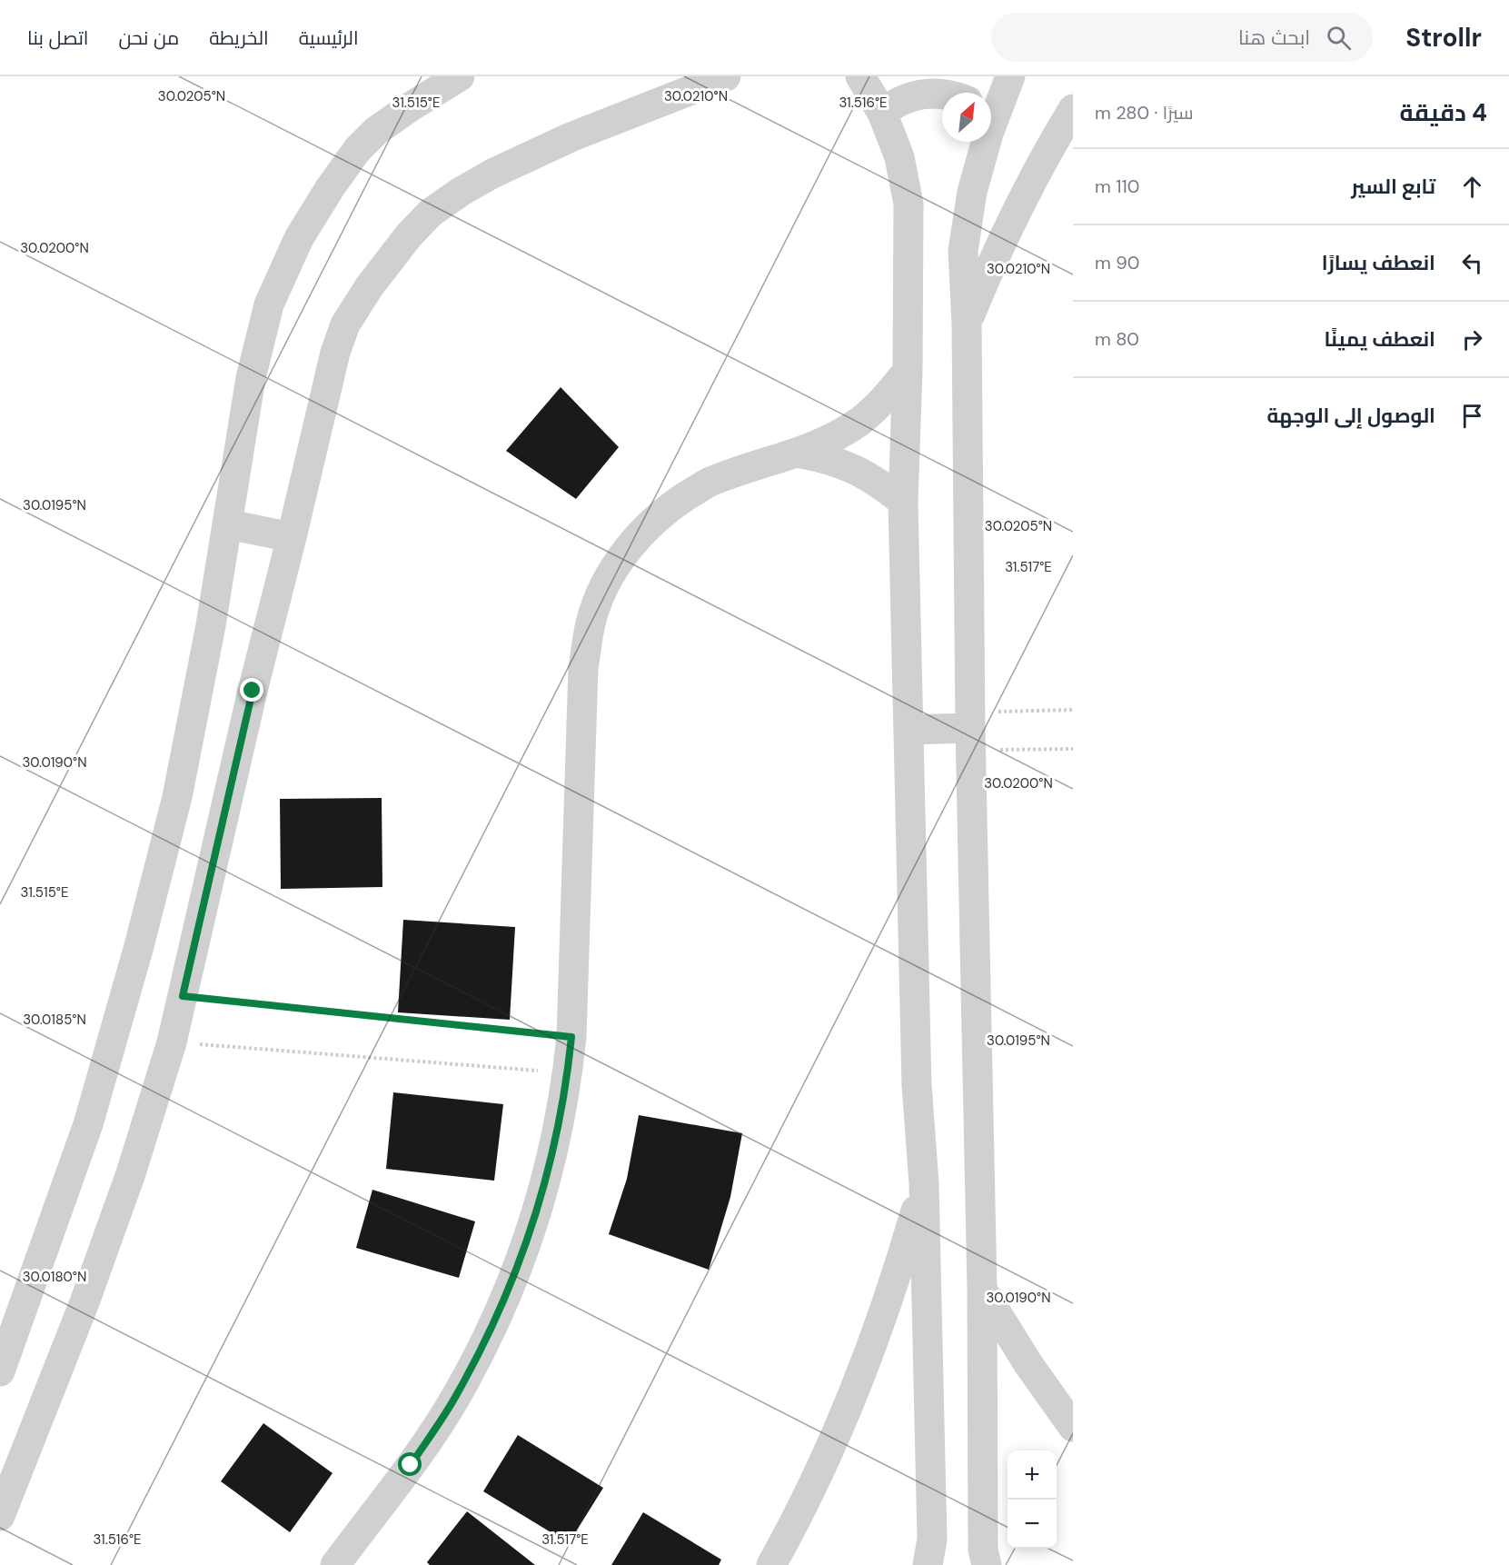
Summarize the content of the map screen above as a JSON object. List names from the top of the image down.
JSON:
{
  "north": "top right",
  "page": {
    "header": "Strollr",
    "search": "ابحث هنا",
    "nav": [
      "الرئيسية",
      "الخريطة",
      "من نحن",
      "اتصل بنا"
    ],
    "heading": ["4 دقيقة", "سيرًا · 280 m"],
    "list": [
      ["تابع السير", "110 m"],
      ["انعطف يسارًا", "90 m"],
      ["انعطف يمينًا", "80 m"],
      "الوصول إلى الوجهة"
    ],
    "map_buttons": ["+", "−"]
  },
  "coordinates": [
    "30.0205°N",
    "30.0210°N",
    "31.515°E",
    "31.516°E",
    "30.0200°N",
    "30.0195°N",
    "31.517°E",
    "30.0190°N",
    "30.0185°N",
    "30.0180°N"
  ]
}
